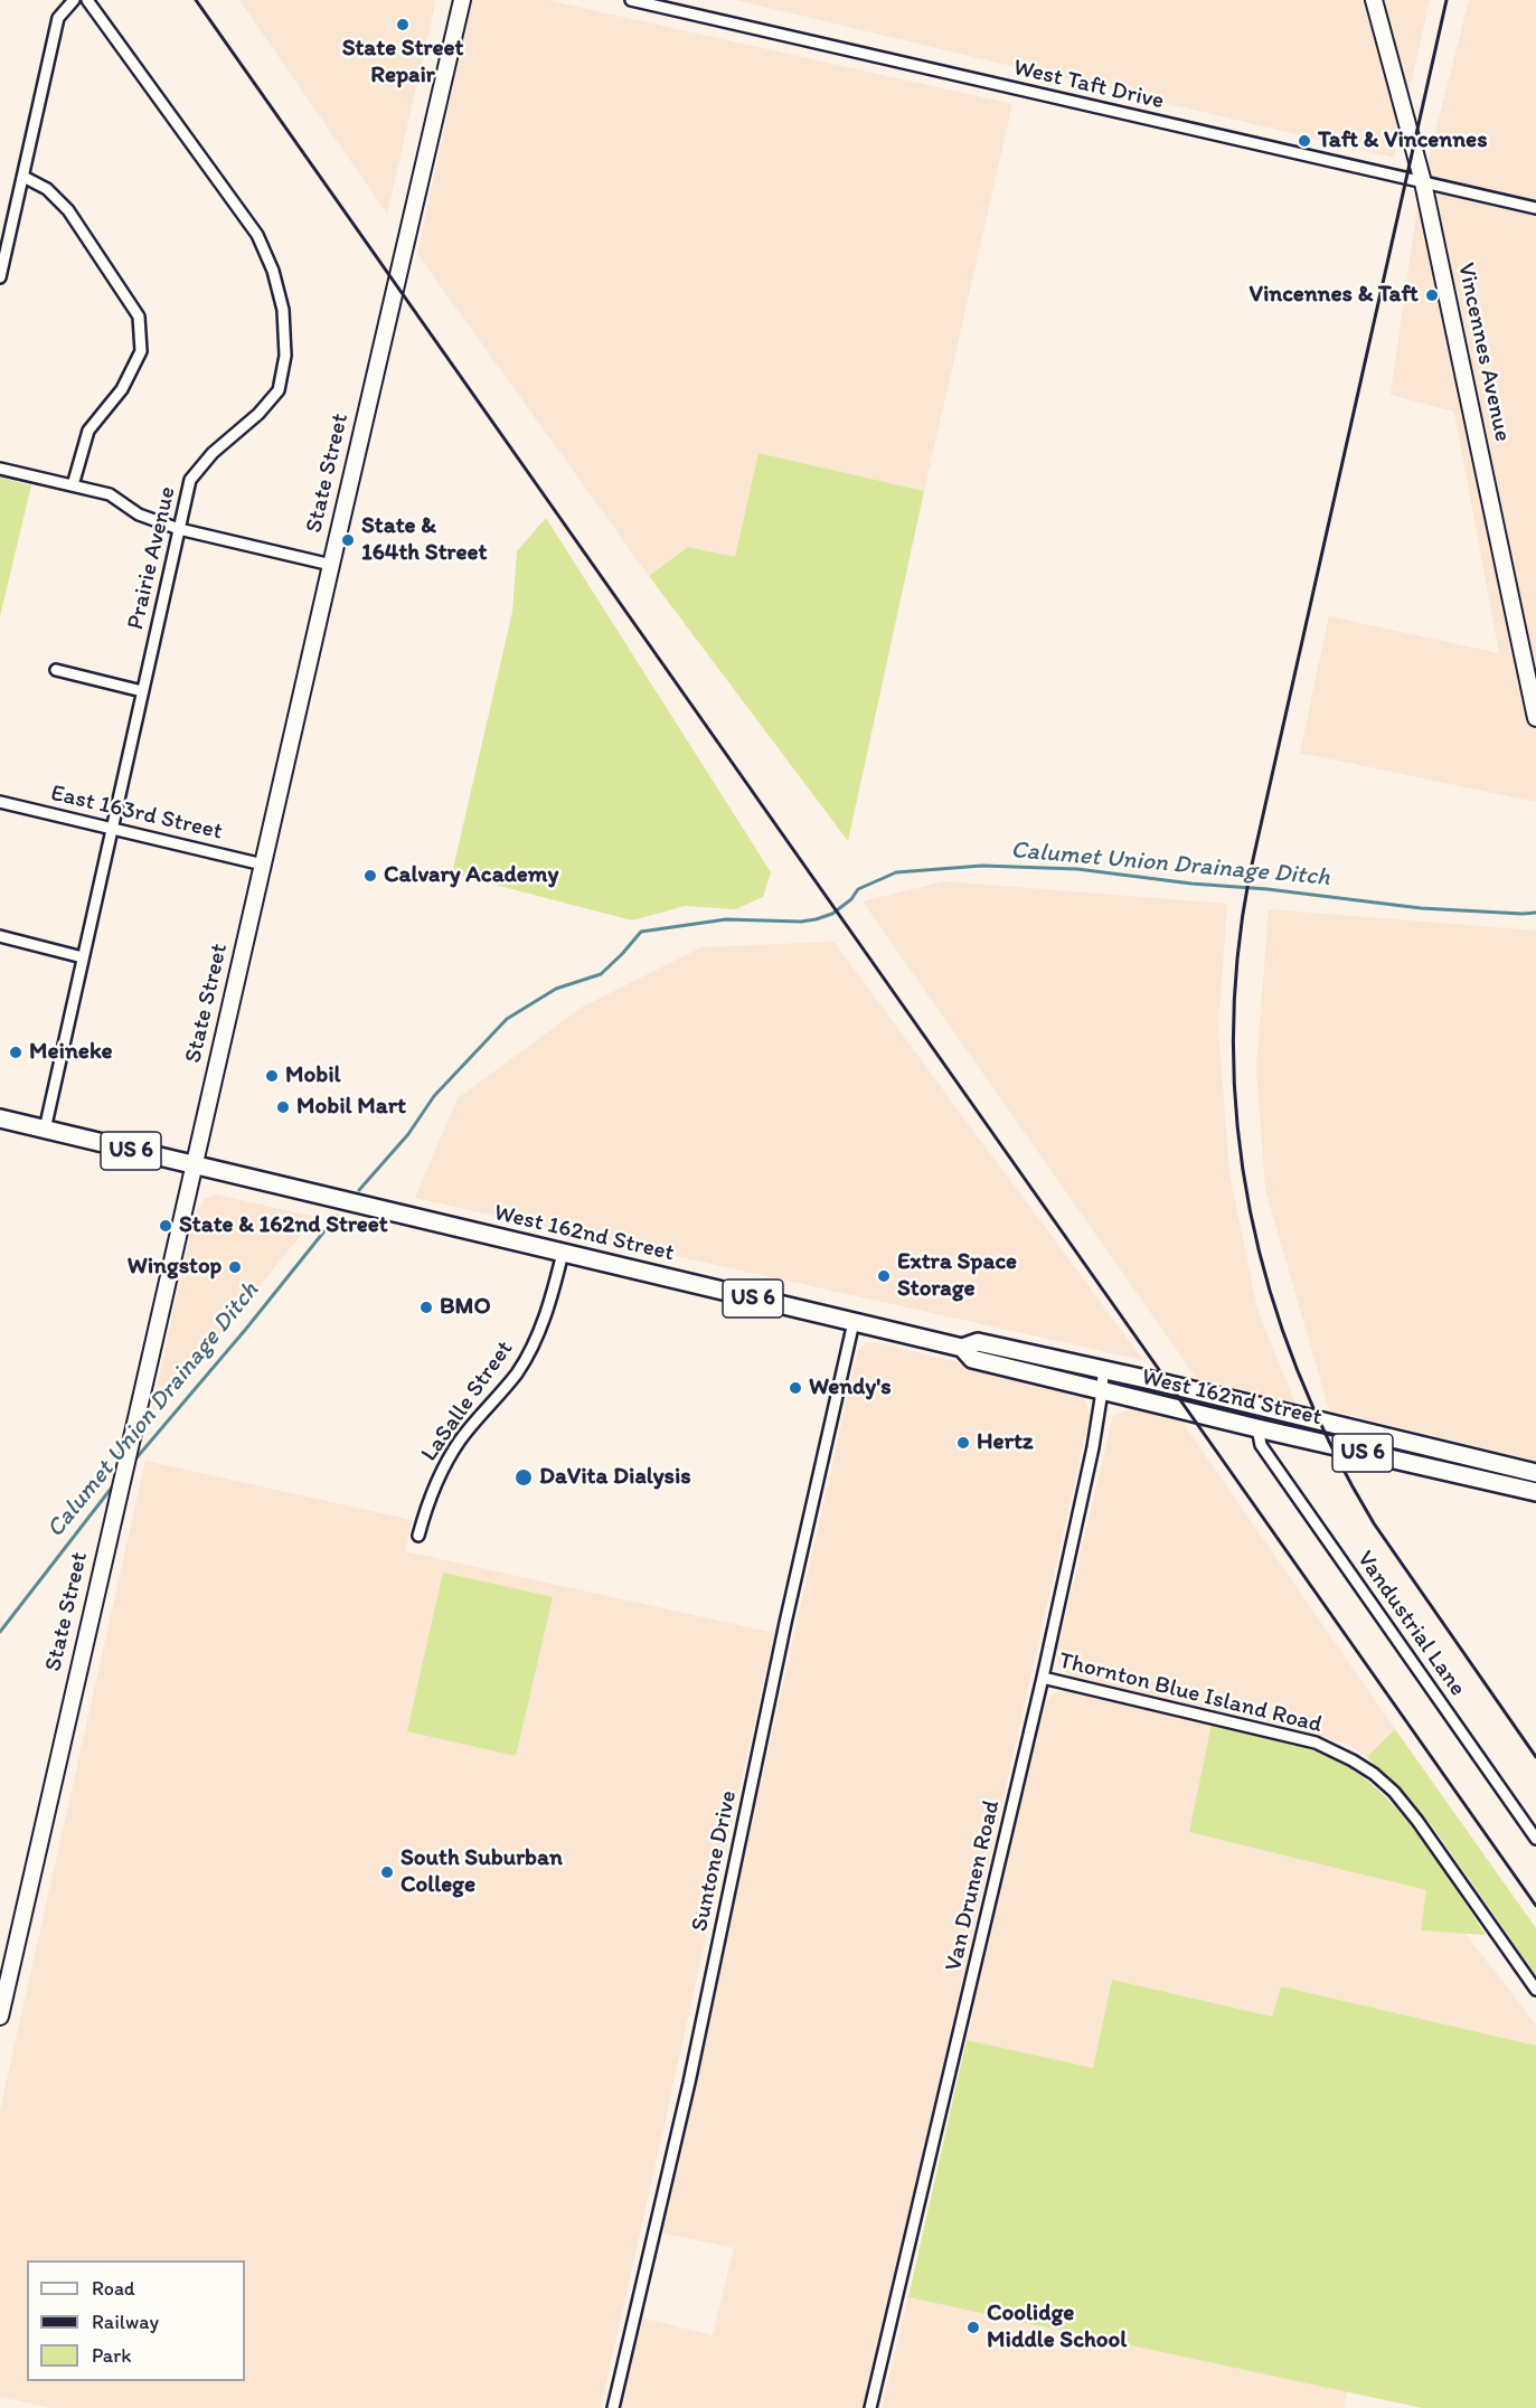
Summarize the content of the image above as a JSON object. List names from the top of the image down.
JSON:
{
  "streets": {
    "main road": ["US 6", "West 162nd Street"],
    "street": [
      "West Taft Drive",
      "Vincennes Avenue",
      "State Street",
      "Prairie Avenue",
      "East 163rd Street",
      "LaSalle Street",
      "Vandustrial Lane",
      "Thornton Blue Island Road",
      "Suntone Drive",
      "Van Drunen Road"
    ]
  },
  "crossings": [
    ["West Taft Drive", "Vincennes Avenue"],
    ["State Street", "East 163rd Street"],
    ["State Street", "US 6"],
    ["State Street", "West 162nd Street"],
    ["Prairie Avenue", "East 163rd Street"],
    ["Prairie Avenue", "US 6"],
    ["US 6", "West 162nd Street"],
    ["West 162nd Street", "LaSalle Street"],
    ["West 162nd Street", "Vandustrial Lane"],
    ["West 162nd Street", "Suntone Drive"],
    ["West 162nd Street", "Van Drunen Road"],
    ["Thornton Blue Island Road", "Van Drunen Road"]
  ],
  "water": ["Calumet Union Drainage Ditch"],
  "places": [
    "State Street Repair",
    "Taft & Vincennes",
    "Vincennes & Taft",
    "State & 164th Street",
    "Calvary Academy",
    "Meineke",
    "Mobil",
    "Mobil Mart",
    "State & 162nd Street",
    "Wingstop",
    "Extra Space Storage",
    "BMO",
    "Wendy's",
    "Hertz",
    "DaVita Dialysis",
    "South Suburban College",
    "Coolidge Middle School"
  ],
  "legend": ["Road", "Railway", "Park"]
}
